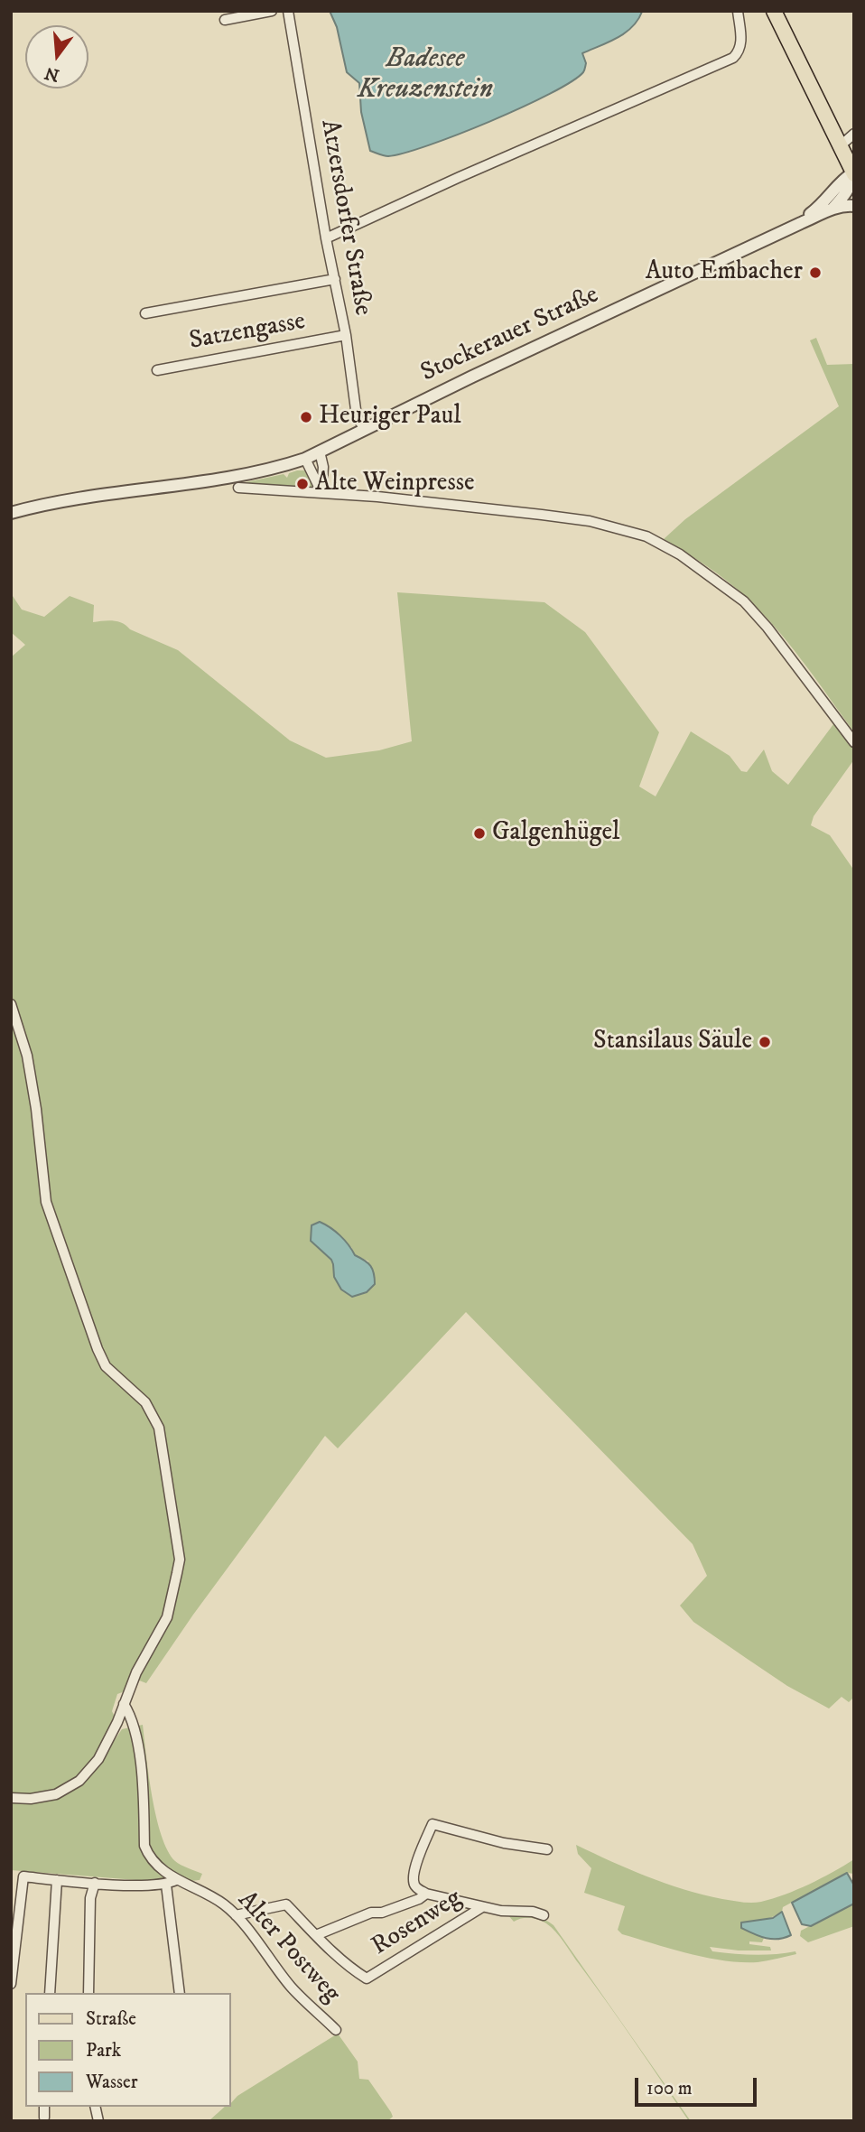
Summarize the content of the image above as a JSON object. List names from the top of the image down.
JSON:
{
  "streets": {
    "street": [
      "Atzersdorfer Straße",
      "Satzengasse",
      "Stockerauer Straße",
      "Rosenweg",
      "Alter Postweg"
    ]
  },
  "crossings": [
    ["Atzersdorfer Straße", "Satzengasse"],
    ["Atzersdorfer Straße", "Stockerauer Straße"],
    ["Rosenweg", "Alter Postweg"]
  ],
  "water": ["Badesee Kreuzenstein"],
  "places": [
    "Auto Embacher",
    "Heuriger Paul",
    "Alte Weinpresse",
    "Galgenhügel",
    "Stansilaus Säule"
  ],
  "legend": ["Straße", "Park", "Wasser"],
  "scale_bar": "100 m",
  "north": "bottom"
}
